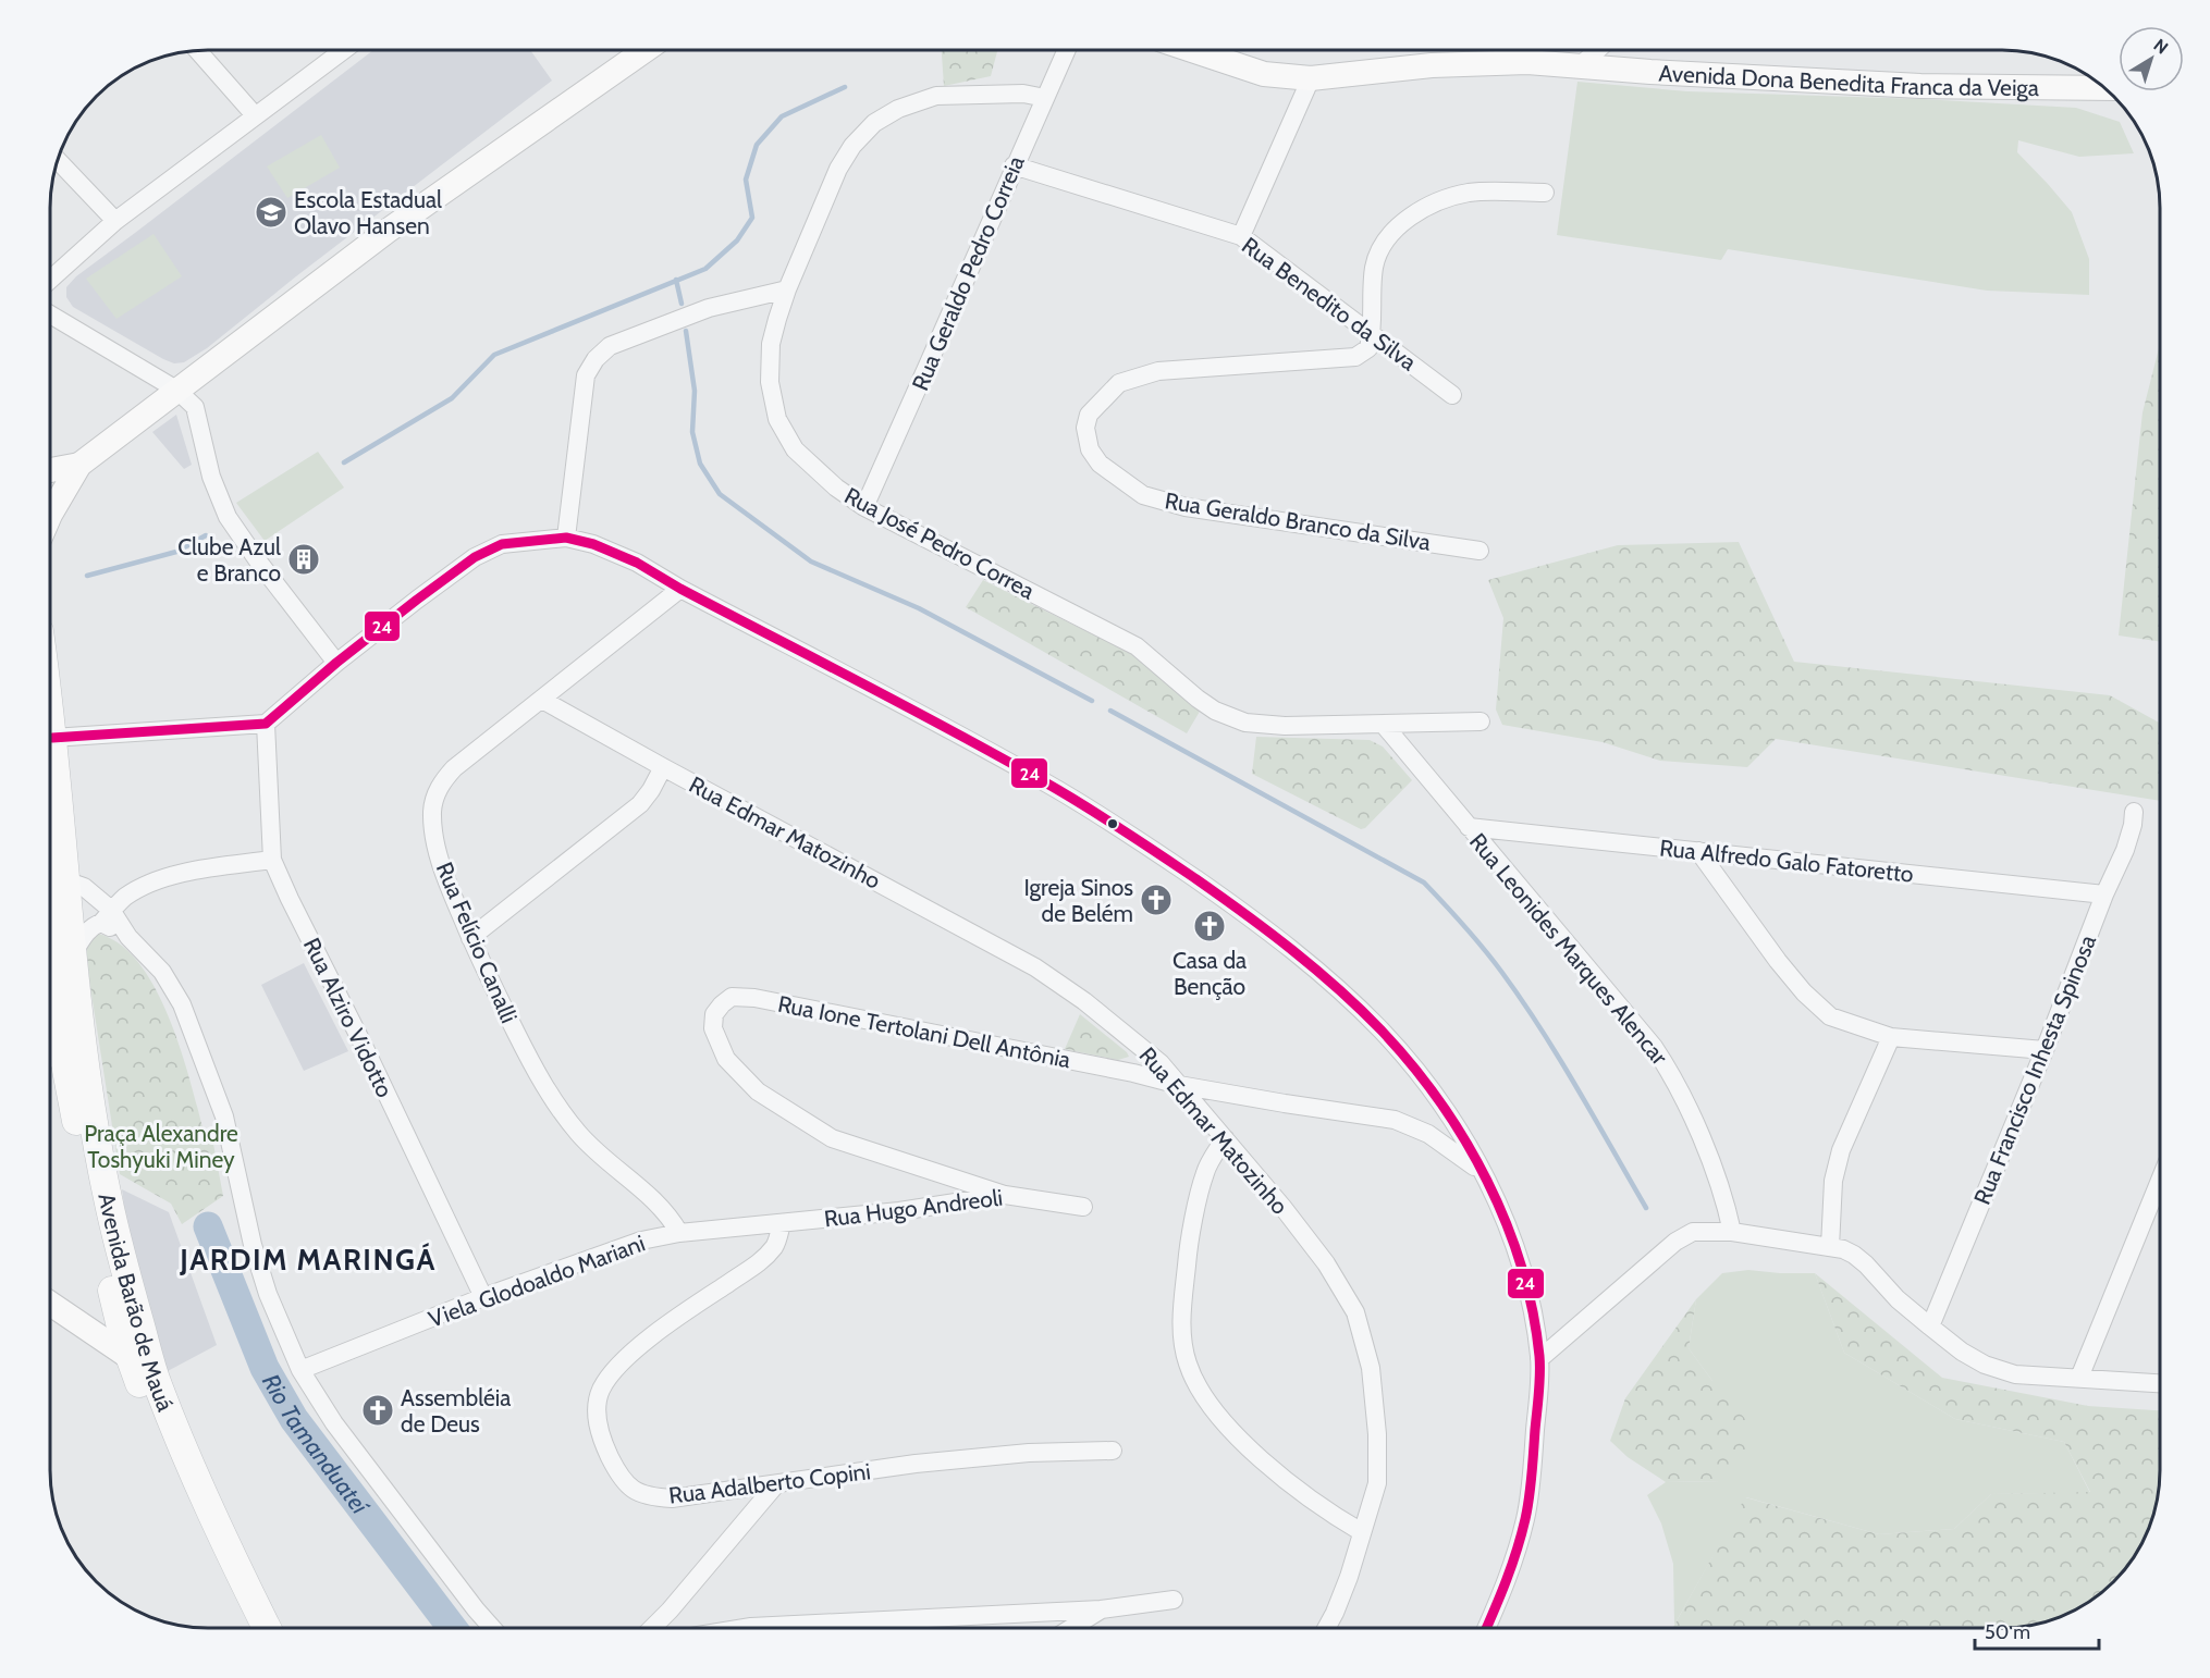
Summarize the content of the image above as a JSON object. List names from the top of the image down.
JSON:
{
  "streets": {
    "main road": ["Avenida Dona Benedita Franca da Veiga", "Avenida Barão de Mauá"],
    "street": [
      "Rua Geraldo Pedro Correia",
      "Rua Benedito da Silva",
      "Rua Geraldo Branco da Silva",
      "Rua José Pedro Correa",
      "Rua Edmar Matozinho",
      "Rua Alfredo Galo Fatoretto",
      "Rua Felício Canalli",
      "Rua Leonides Marques Alencar",
      "Rua Alziro Vidotto",
      "Rua Ione Tertolani Dell Antônia",
      "Rua Francisco Inhesta Spinosa",
      "Rua Hugo Andreoli",
      "Viela Glodoaldo Mariani",
      "Rua Adalberto Copini"
    ]
  },
  "crossings": [
    ["Rua Geraldo Pedro Correia", "Rua Benedito da Silva"],
    ["Rua Geraldo Pedro Correia", "Rua José Pedro Correa"],
    ["Rua Benedito da Silva", "Rua Geraldo Branco da Silva"],
    ["Rua José Pedro Correa", "Rua Leonides Marques Alencar"],
    ["Rua Edmar Matozinho", "Rua Felício Canalli"],
    ["Rua Edmar Matozinho", "Rua Ione Tertolani Dell Antônia"],
    ["Rua Alfredo Galo Fatoretto", "Rua Leonides Marques Alencar"],
    ["Rua Alfredo Galo Fatoretto", "Rua Francisco Inhesta Spinosa"],
    ["Rua Felício Canalli", "Viela Glodoaldo Mariani"],
    ["Rua Alziro Vidotto", "Viela Glodoaldo Mariani"],
    ["Rua Ione Tertolani Dell Antônia", "Rua Hugo Andreoli"],
    ["Rua Hugo Andreoli", "Viela Glodoaldo Mariani"],
    ["Rua Hugo Andreoli", "Rua Adalberto Copini"],
    ["Viela Glodoaldo Mariani", "Rua Adalberto Copini"]
  ],
  "districts": ["JARDIM MARINGÁ"],
  "water": ["Rio Tamanduateí"],
  "parks": ["Praça Alexandre Toshyuki Miney"],
  "places": {
    "school or university": ["Escola Estadual Olavo Hansen"],
    "building": ["Clube Azul e Branco"],
    "church": ["Igreja Sinos de Belém", "Casa da Benção", "Assembléia de Deus"]
  },
  "lines": ["transit line 24"],
  "scale_bar": "50 m",
  "north": "top right"
}
